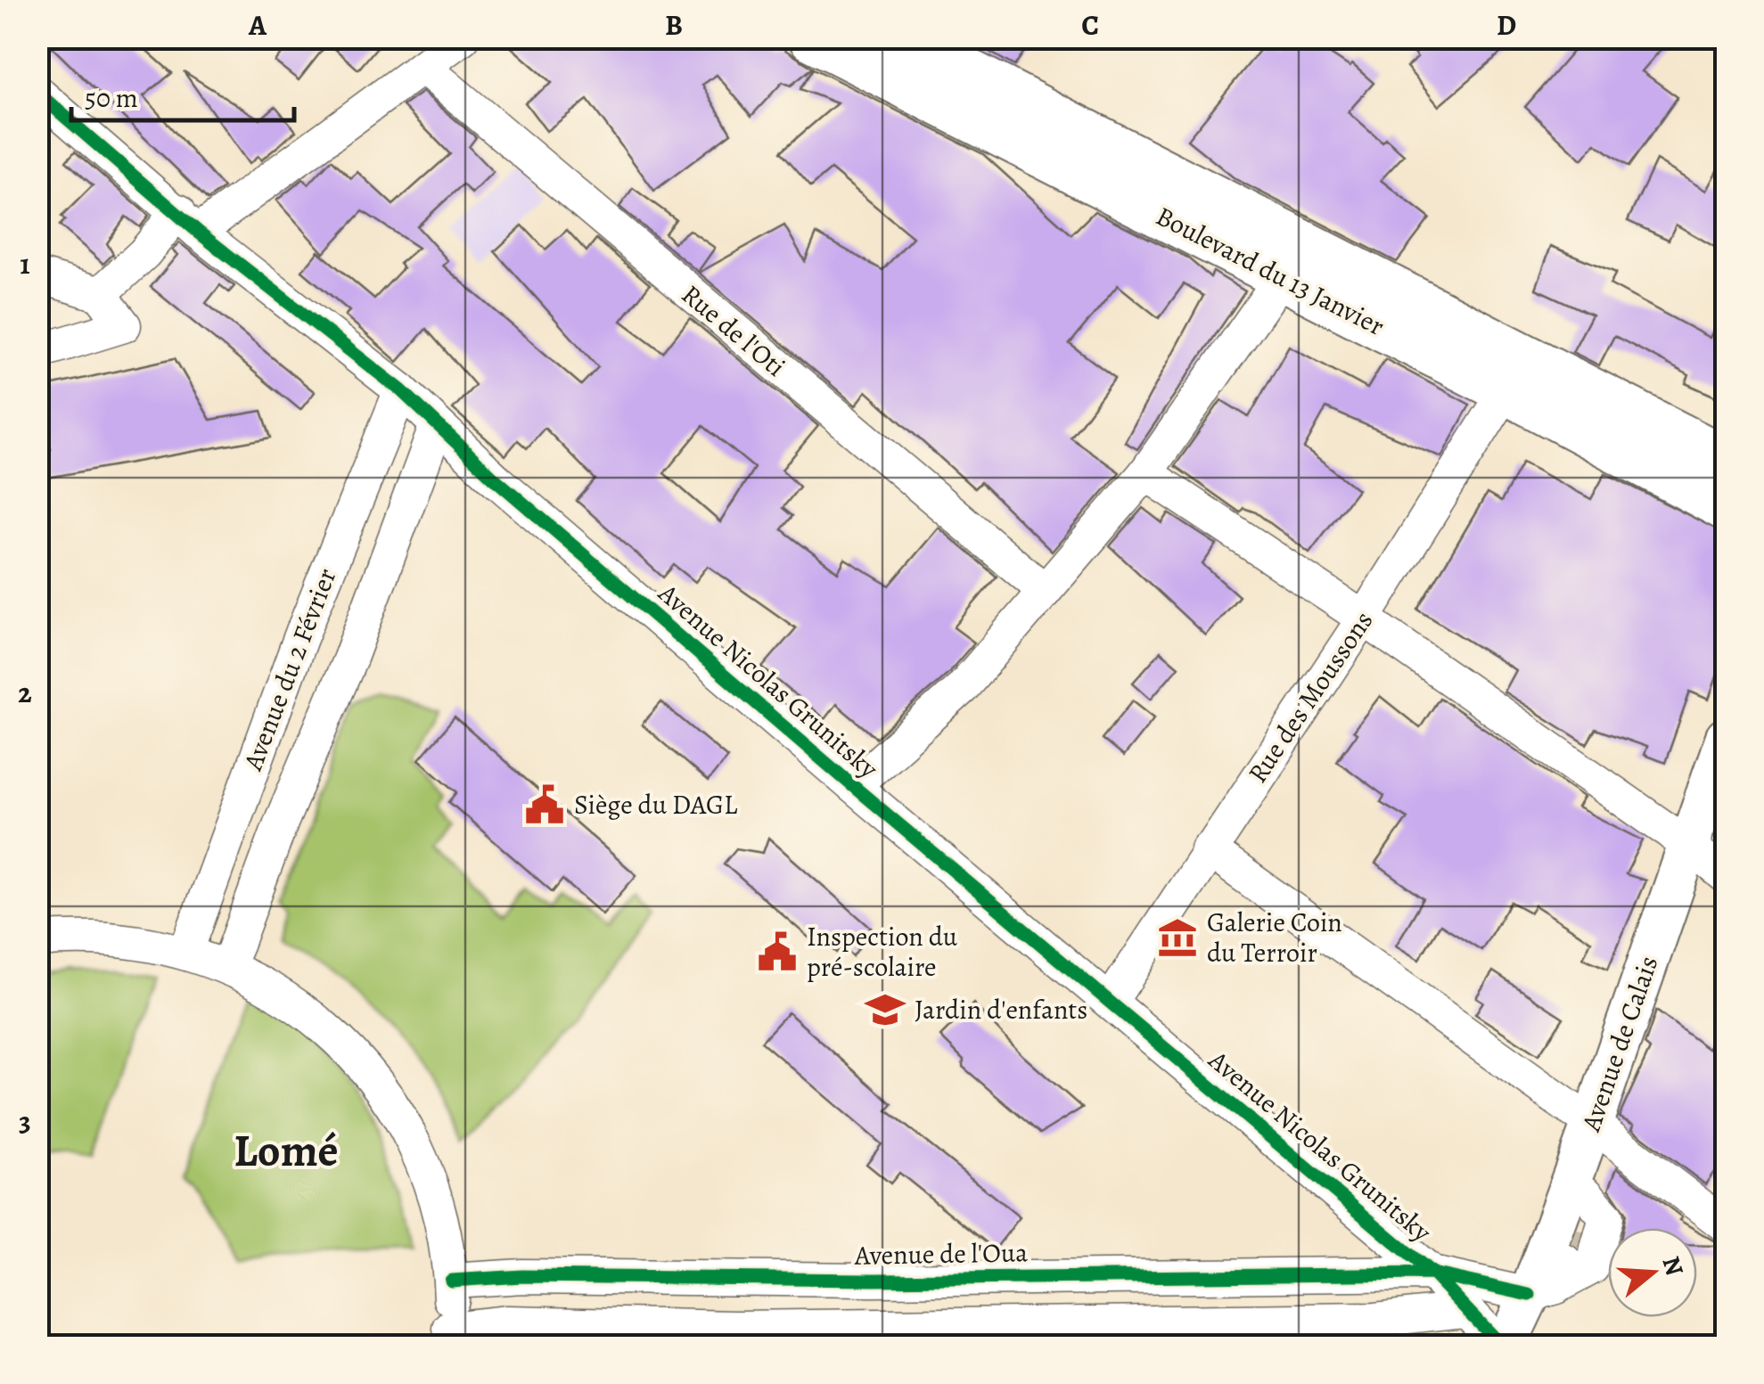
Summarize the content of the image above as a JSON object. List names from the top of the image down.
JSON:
{
  "streets": {
    "highway": ["Boulevard du 13 Janvier"],
    "main road": ["Avenue de Calais"],
    "street": [
      "Rue de l'Oti",
      "Avenue du 2 Février",
      "Avenue Nicolas Grunitsky",
      "Rue des Moussons",
      "Avenue de l'Oua"
    ]
  },
  "crossings": [
    ["Boulevard du 13 Janvier", "Rue des Moussons"],
    ["Avenue du 2 Février", "Avenue Nicolas Grunitsky"],
    ["Avenue Nicolas Grunitsky", "Rue des Moussons"],
    ["Avenue Nicolas Grunitsky", "Avenue de l'Oua"]
  ],
  "districts": ["Lomé"],
  "places": {
    "public building": ["Siège du DAGL", "Inspection du pré-scolaire"],
    "museum": ["Galerie Coin du Terroir"],
    "school or university": ["Jardin d'enfants"]
  },
  "scale_bar": "50 m",
  "north": "right",
  "grid": {
    "columns": [
      "A",
      "B",
      "C",
      "D"
    ],
    "rows": ["1", "2", "3"]
  }
}
